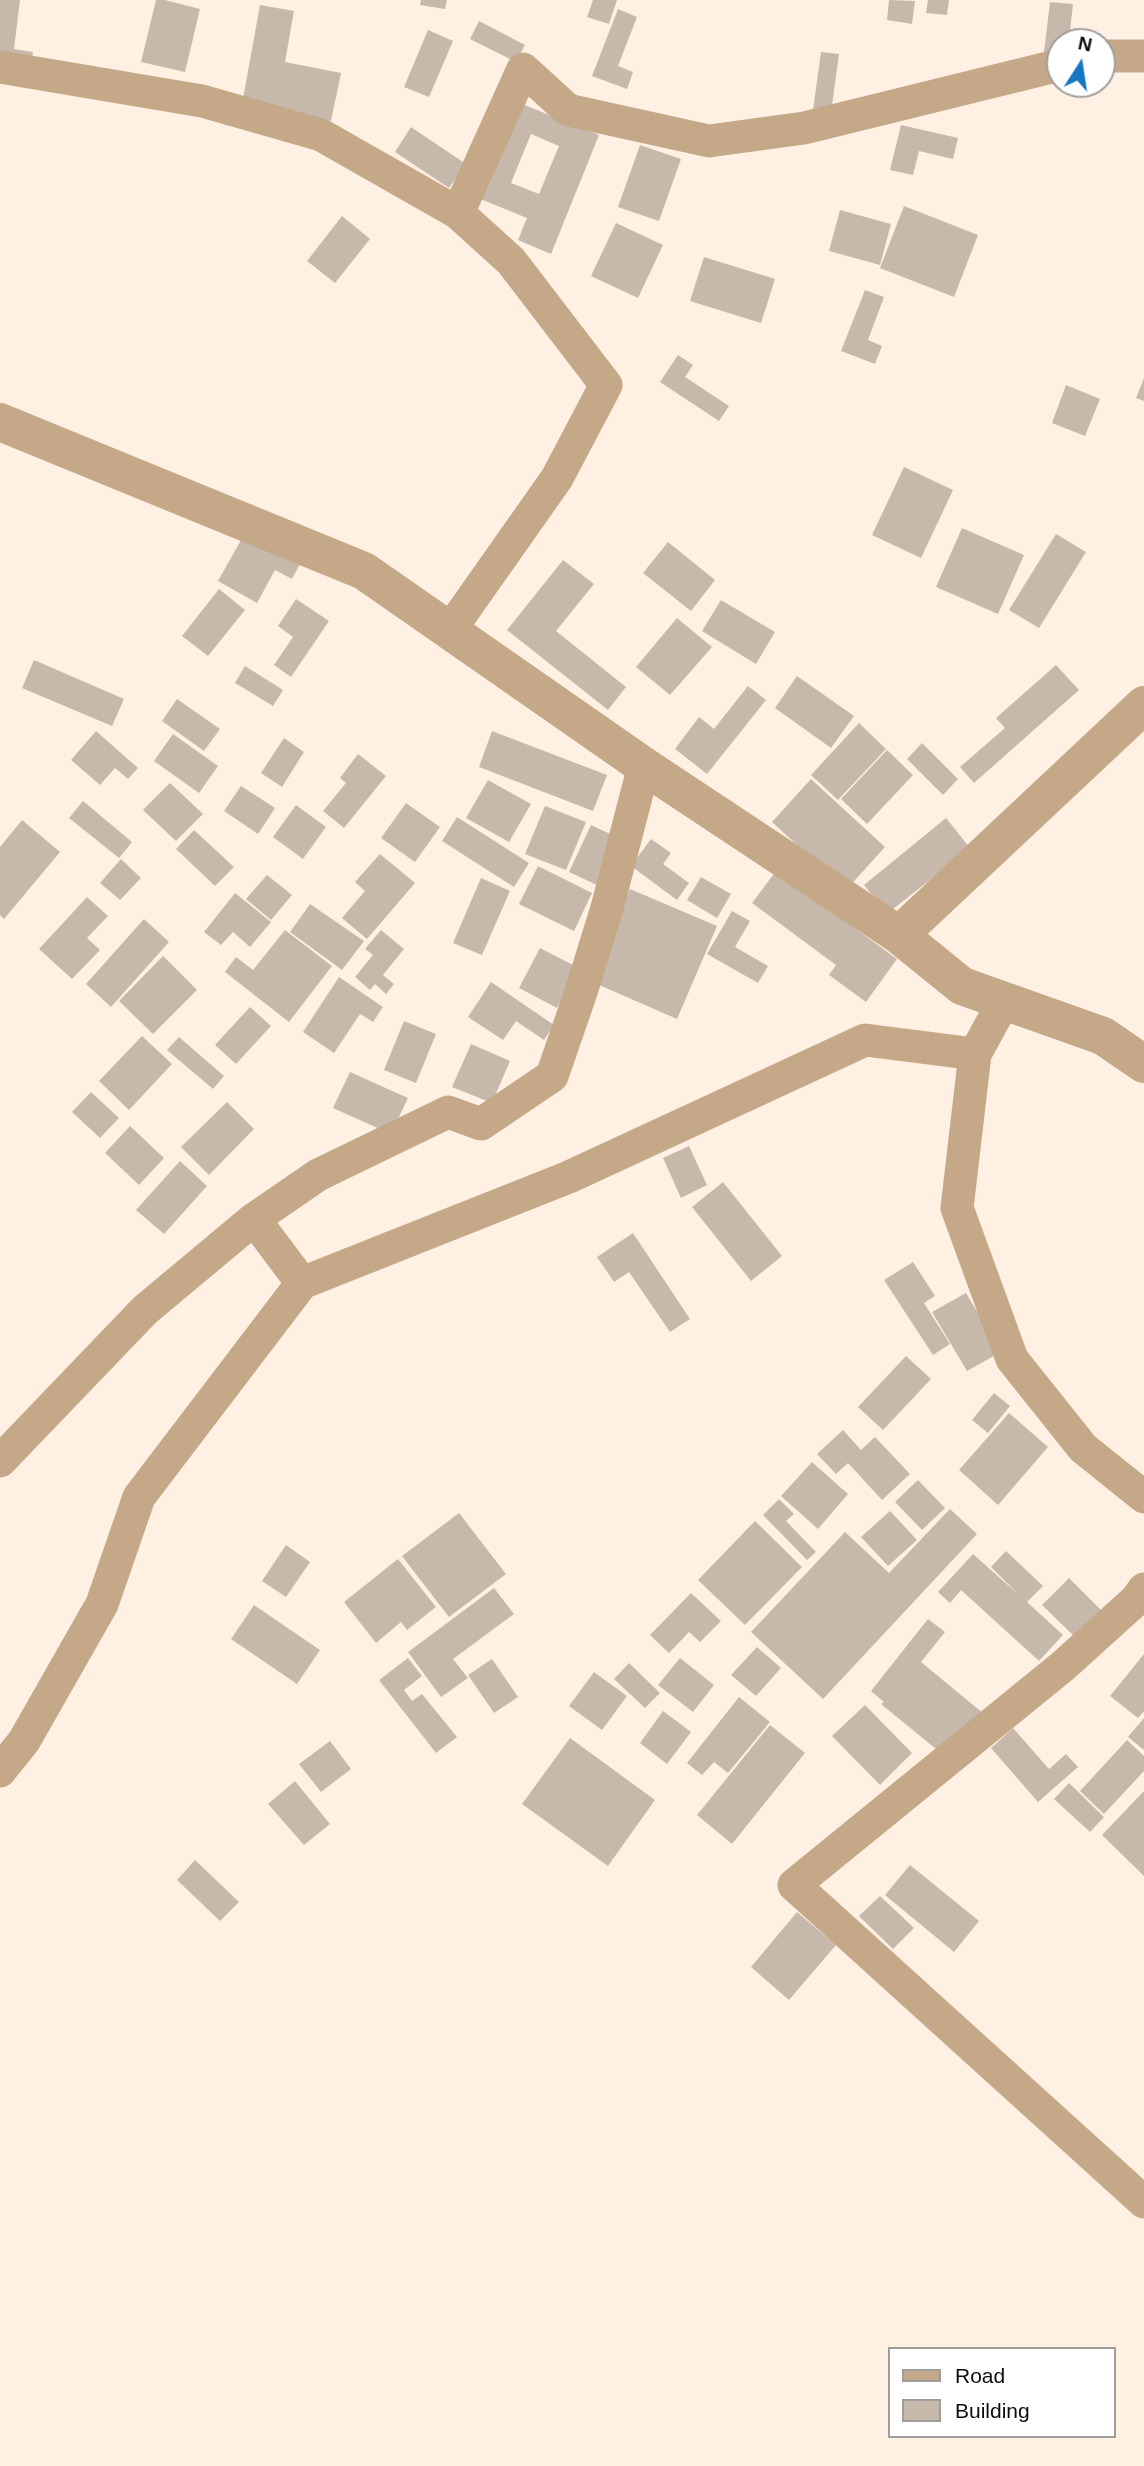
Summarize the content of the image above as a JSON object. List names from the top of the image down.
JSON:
{
  "legend": ["Road", "Building"],
  "north": "top"
}
